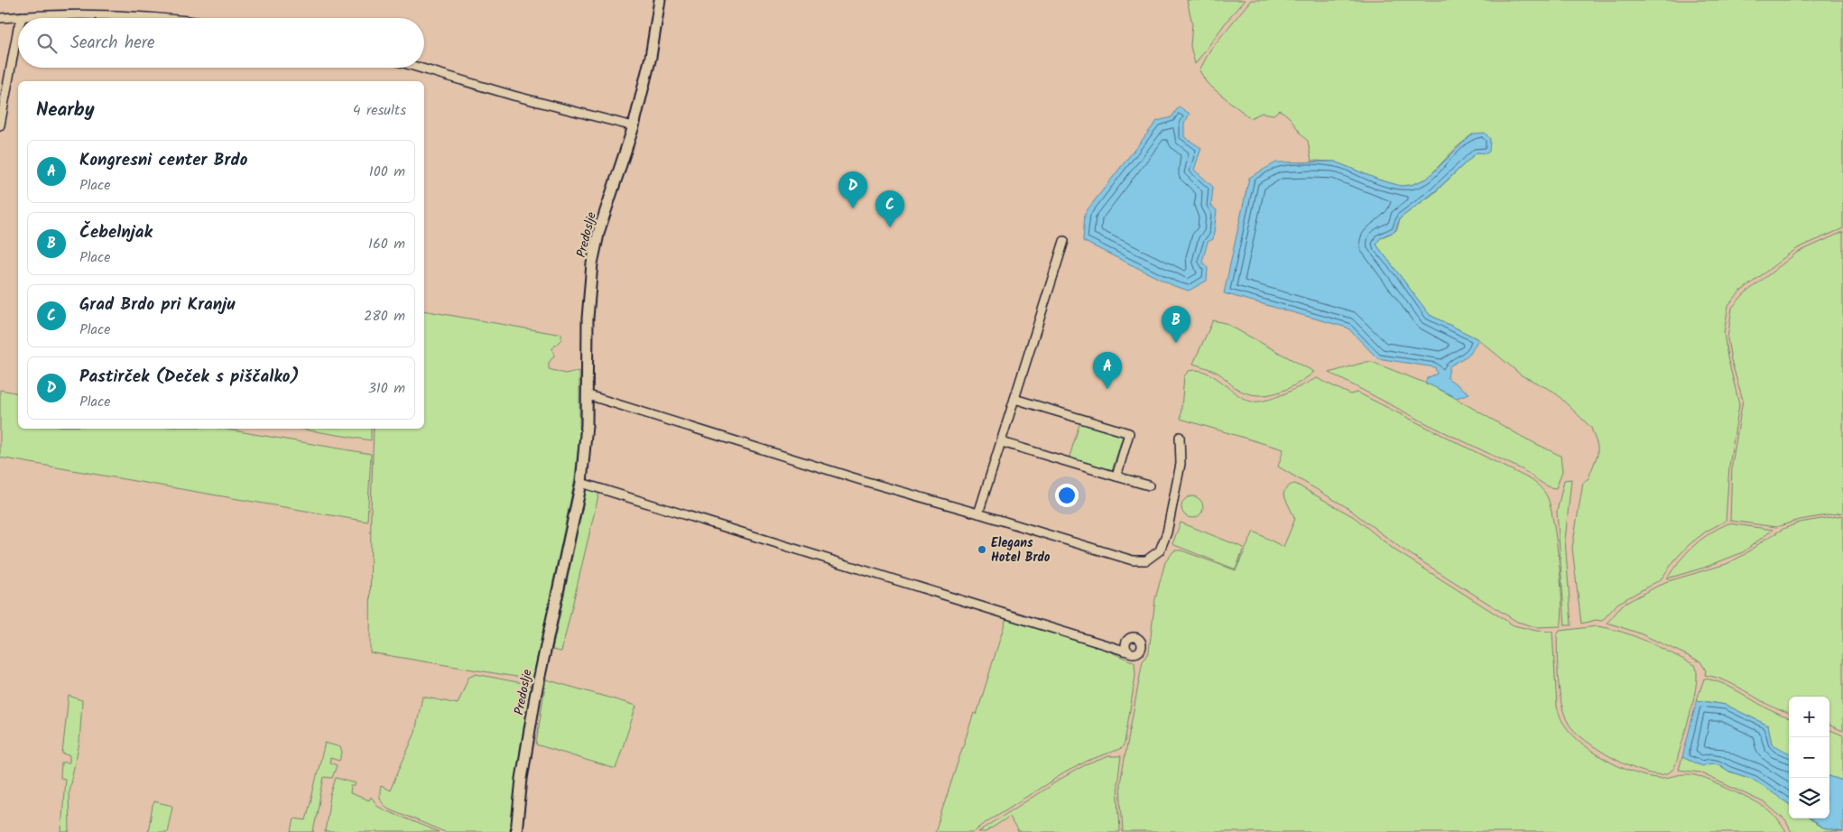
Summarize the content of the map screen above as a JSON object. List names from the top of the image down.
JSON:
{
  "streets": {
    "street": ["Predoslje"]
  },
  "places": ["Elegans Hotel Brdo"],
  "page": {
    "search": "Search here",
    "heading": ["Nearby", "4 results"],
    "list": [
      {
        "mark": "A",
        "name": "Kongresni center Brdo",
        "note": "Place",
        "value": "100 m"
      },
      {
        "mark": "B",
        "name": "Čebelnjak",
        "note": "Place",
        "value": "160 m"
      },
      {
        "mark": "C",
        "name": "Grad Brdo pri Kranju",
        "note": "Place",
        "value": "280 m"
      },
      {
        "mark": "D",
        "name": "Pastirček (Deček s piščalko)",
        "note": "Place",
        "value": "310 m"
      }
    ],
    "pins": [
      "D",
      "C",
      "B",
      "A"
    ],
    "map_buttons": ["+", "−"]
  }
}
